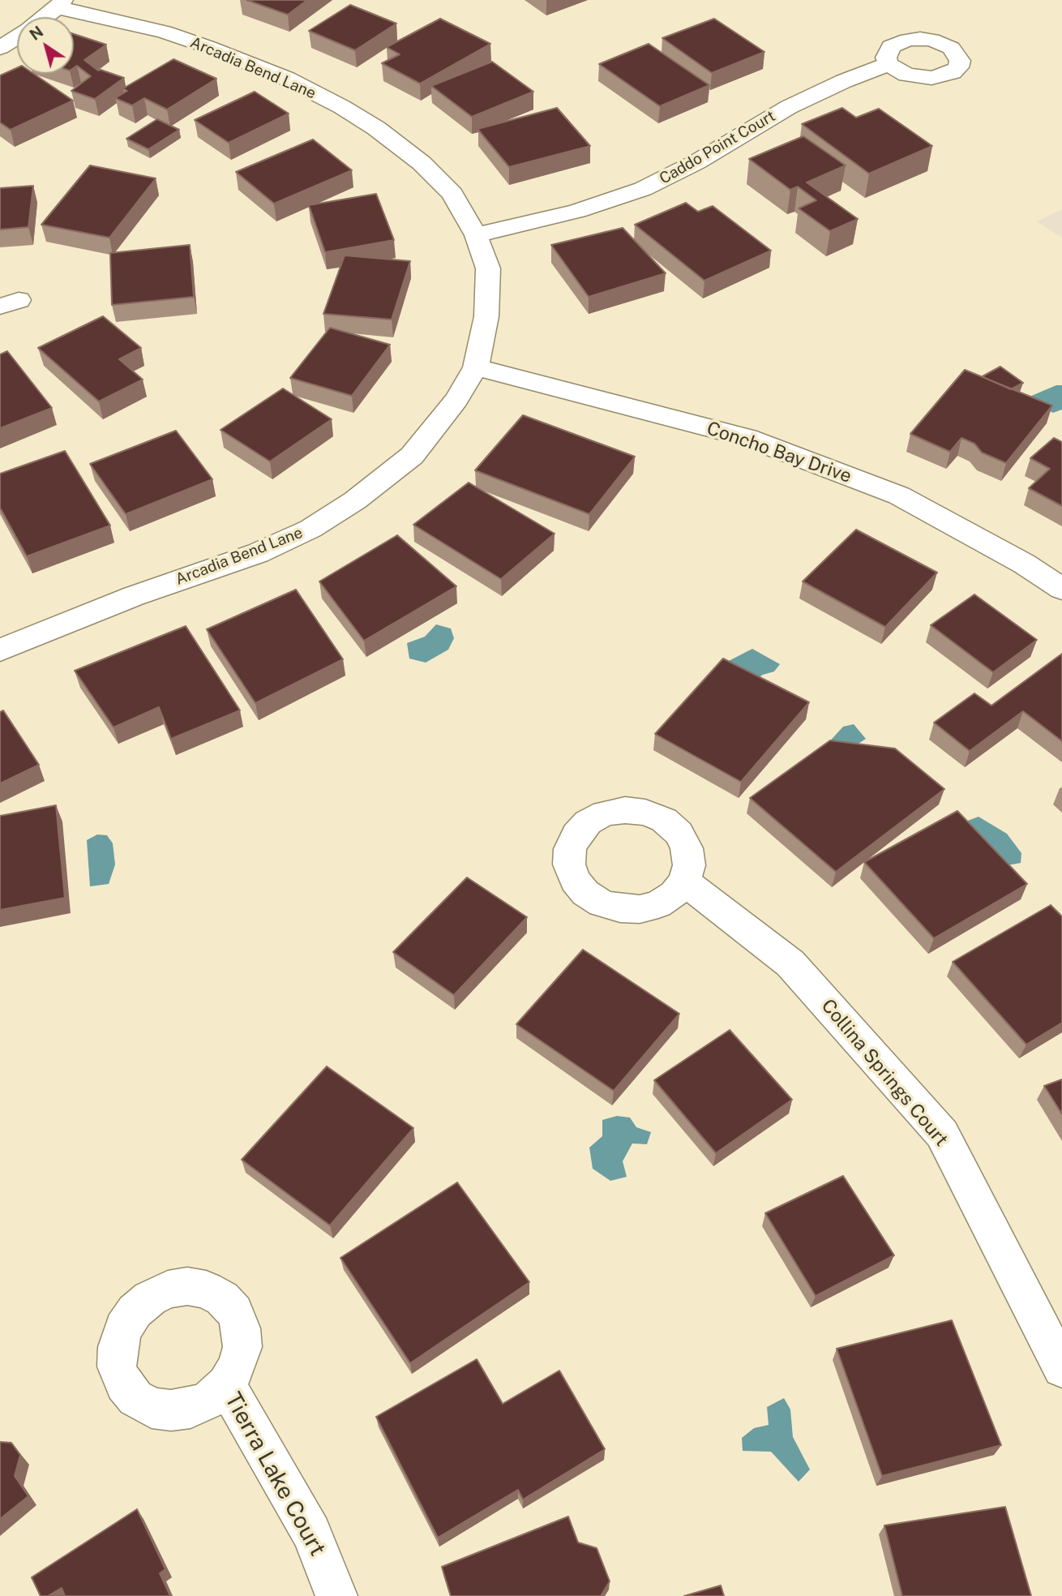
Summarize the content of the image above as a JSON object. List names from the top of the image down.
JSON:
{
  "streets": {
    "street": [
      "Arcadia Bend Lane",
      "Caddo Point Court",
      "Concho Bay Drive",
      "Collina Springs Court",
      "Tierra Lake Court"
    ]
  },
  "crossings": [
    ["Arcadia Bend Lane", "Caddo Point Court"],
    ["Arcadia Bend Lane", "Concho Bay Drive"]
  ],
  "north": "top left"
}
